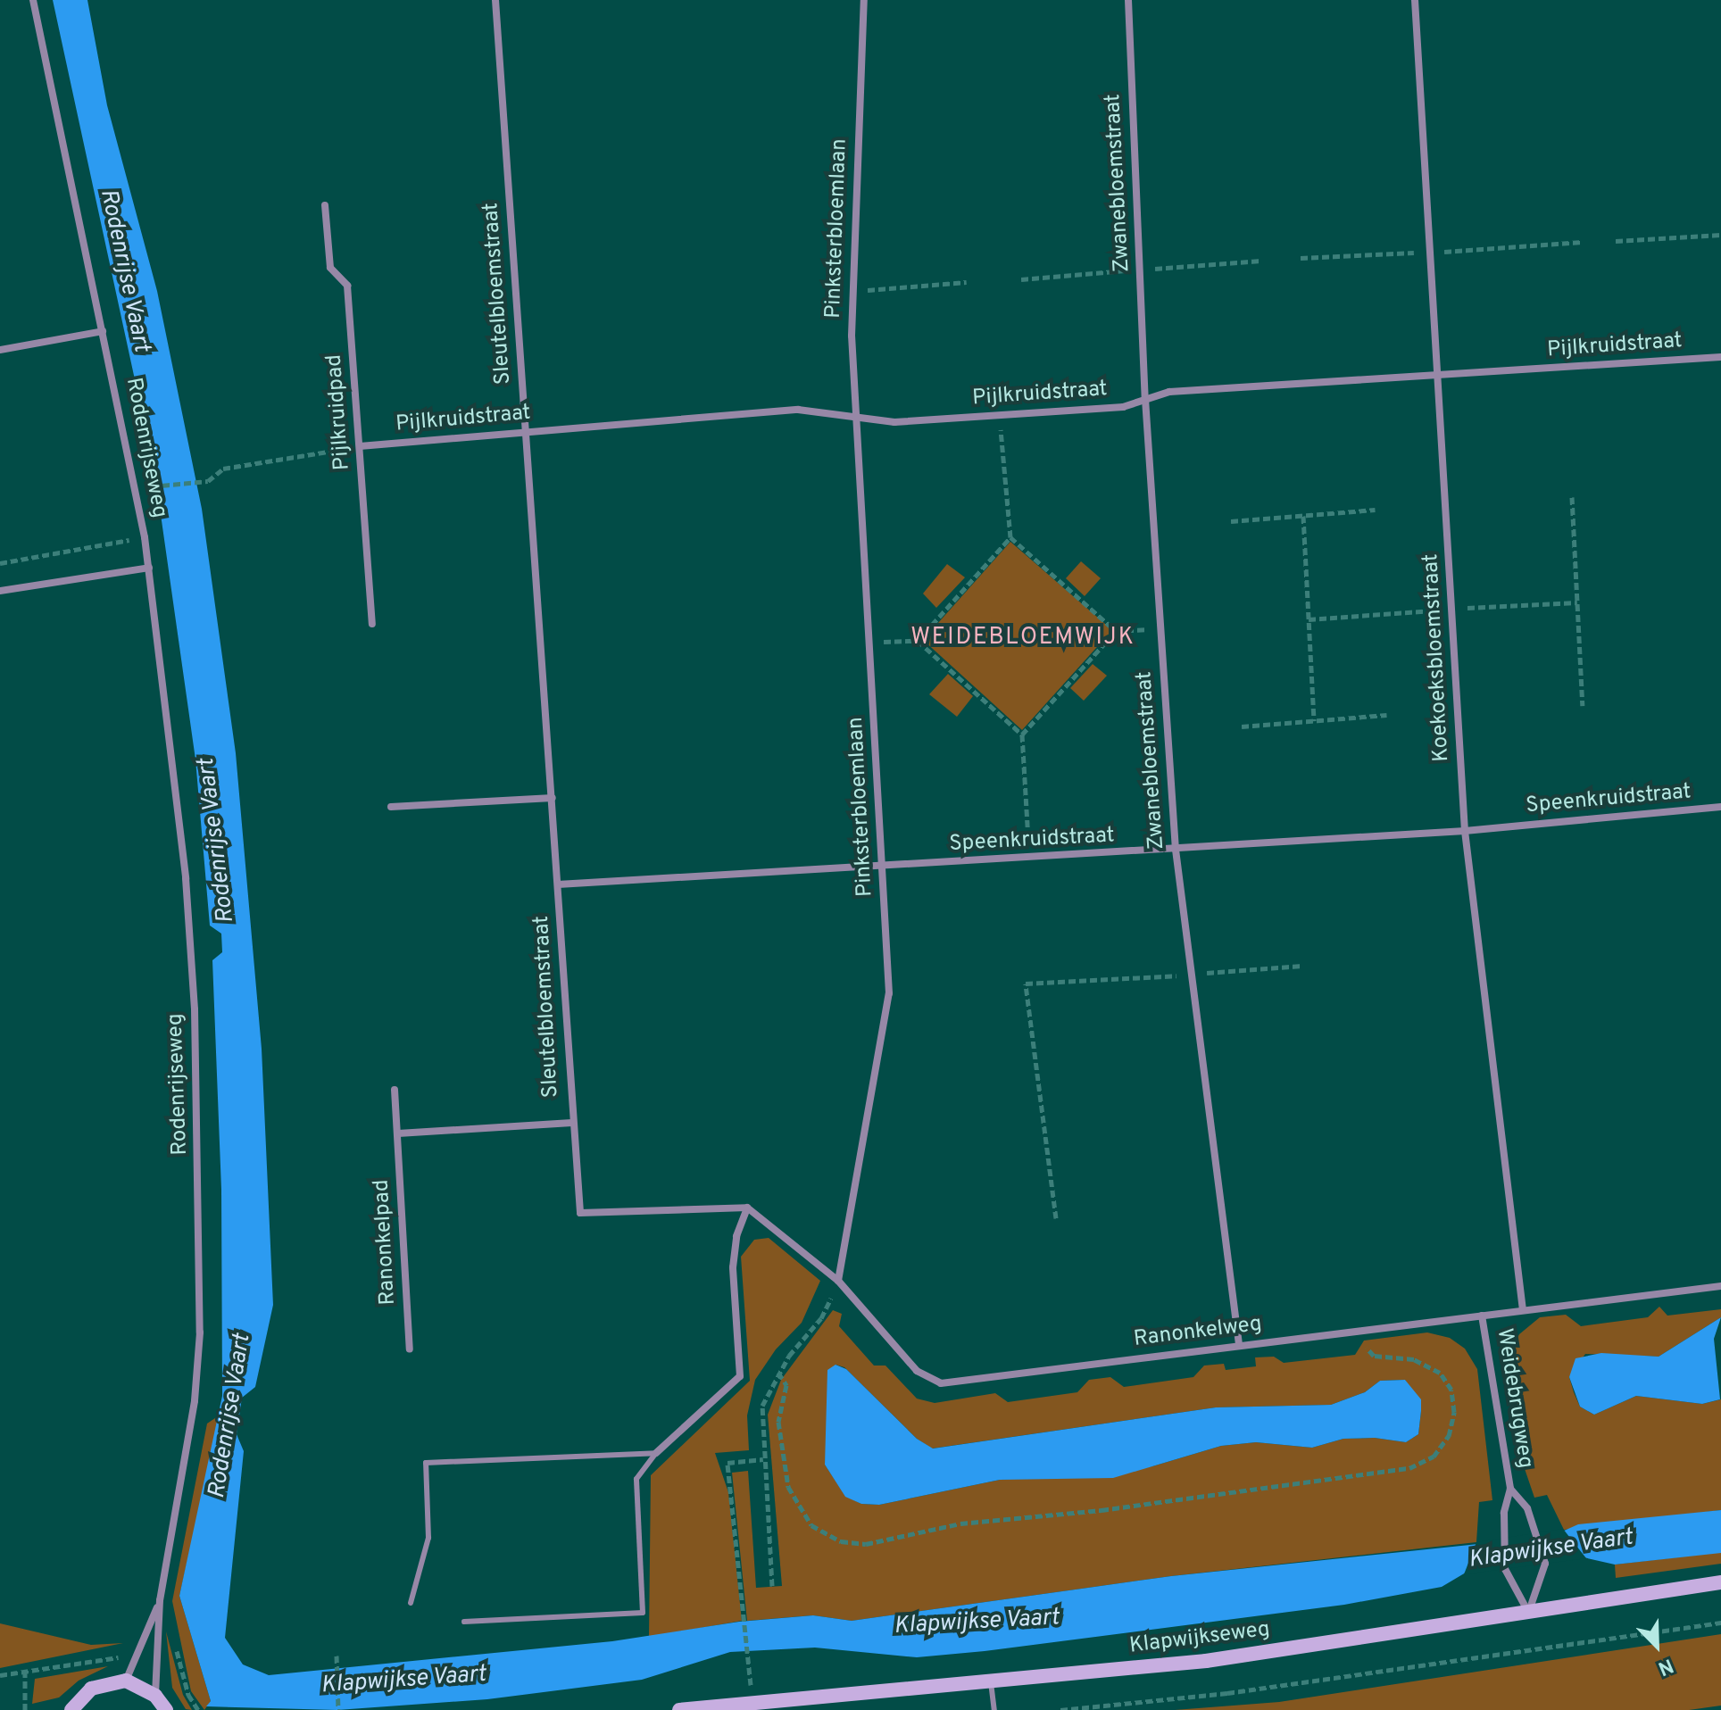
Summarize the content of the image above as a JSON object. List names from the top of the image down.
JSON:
{
  "streets": {
    "main road": ["Klapwijkseweg"],
    "street": [
      "Zwanebloemstraat",
      "Pinksterbloemlaan",
      "Sleutelbloemstraat",
      "Pijlkruidstraat",
      "Pijlkruidpad",
      "Rodenrijseweg",
      "Koekoeksbloemstraat",
      "Speenkruidstraat",
      "Ranonkelpad",
      "Ranonkelweg",
      "Weidebrugweg"
    ]
  },
  "crossings": [
    ["Zwanebloemstraat", "Pijlkruidstraat"],
    ["Zwanebloemstraat", "Speenkruidstraat"],
    ["Zwanebloemstraat", "Ranonkelweg"],
    ["Pinksterbloemlaan", "Pijlkruidstraat"],
    ["Pinksterbloemlaan", "Speenkruidstraat"],
    ["Pinksterbloemlaan", "Ranonkelweg"],
    ["Sleutelbloemstraat", "Pijlkruidstraat"],
    ["Sleutelbloemstraat", "Speenkruidstraat"],
    ["Sleutelbloemstraat", "Ranonkelweg"],
    ["Pijlkruidstraat", "Pijlkruidpad"],
    ["Pijlkruidstraat", "Koekoeksbloemstraat"],
    ["Koekoeksbloemstraat", "Speenkruidstraat"],
    ["Koekoeksbloemstraat", "Ranonkelweg"],
    ["Ranonkelweg", "Weidebrugweg"],
    ["Weidebrugweg", "Klapwijkseweg"]
  ],
  "districts": ["WEIDEBLOEMWIJK"],
  "water": ["Rodenrijse Vaart", "Klapwijkse Vaart"],
  "north": "bottom right"
}
